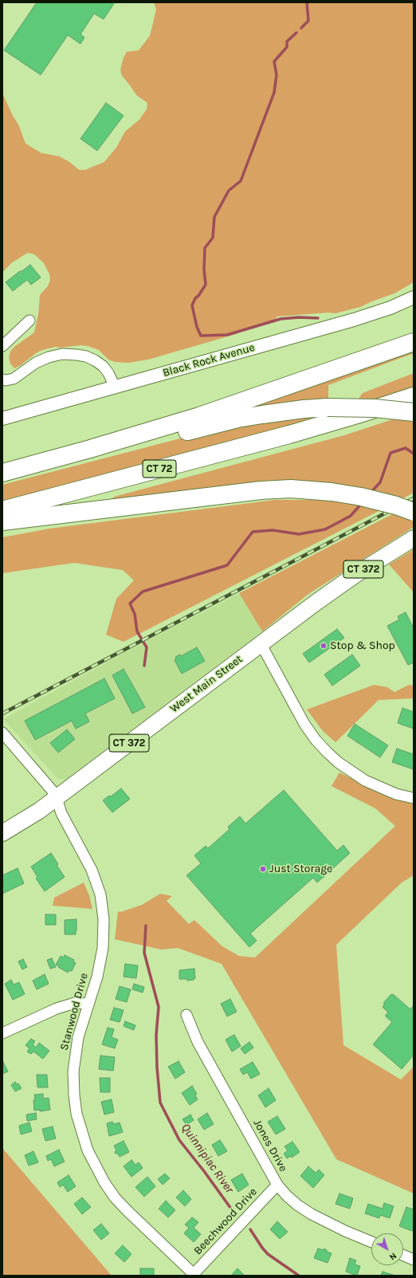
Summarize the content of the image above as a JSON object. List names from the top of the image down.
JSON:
{
  "streets": {
    "highway": ["CT 72"],
    "main road": ["CT 372", "West Main Street"],
    "street": [
      "Black Rock Avenue",
      "Stanwood Drive",
      "Jones Drive",
      "Beechwood Drive"
    ]
  },
  "crossings": [
    ["West Main Street", "Stanwood Drive"],
    ["Stanwood Drive", "Beechwood Drive"],
    ["Jones Drive", "Beechwood Drive"]
  ],
  "water": ["Quinnipiac River"],
  "places": ["Stop & Shop", "Just Storage"],
  "north": "bottom right"
}
